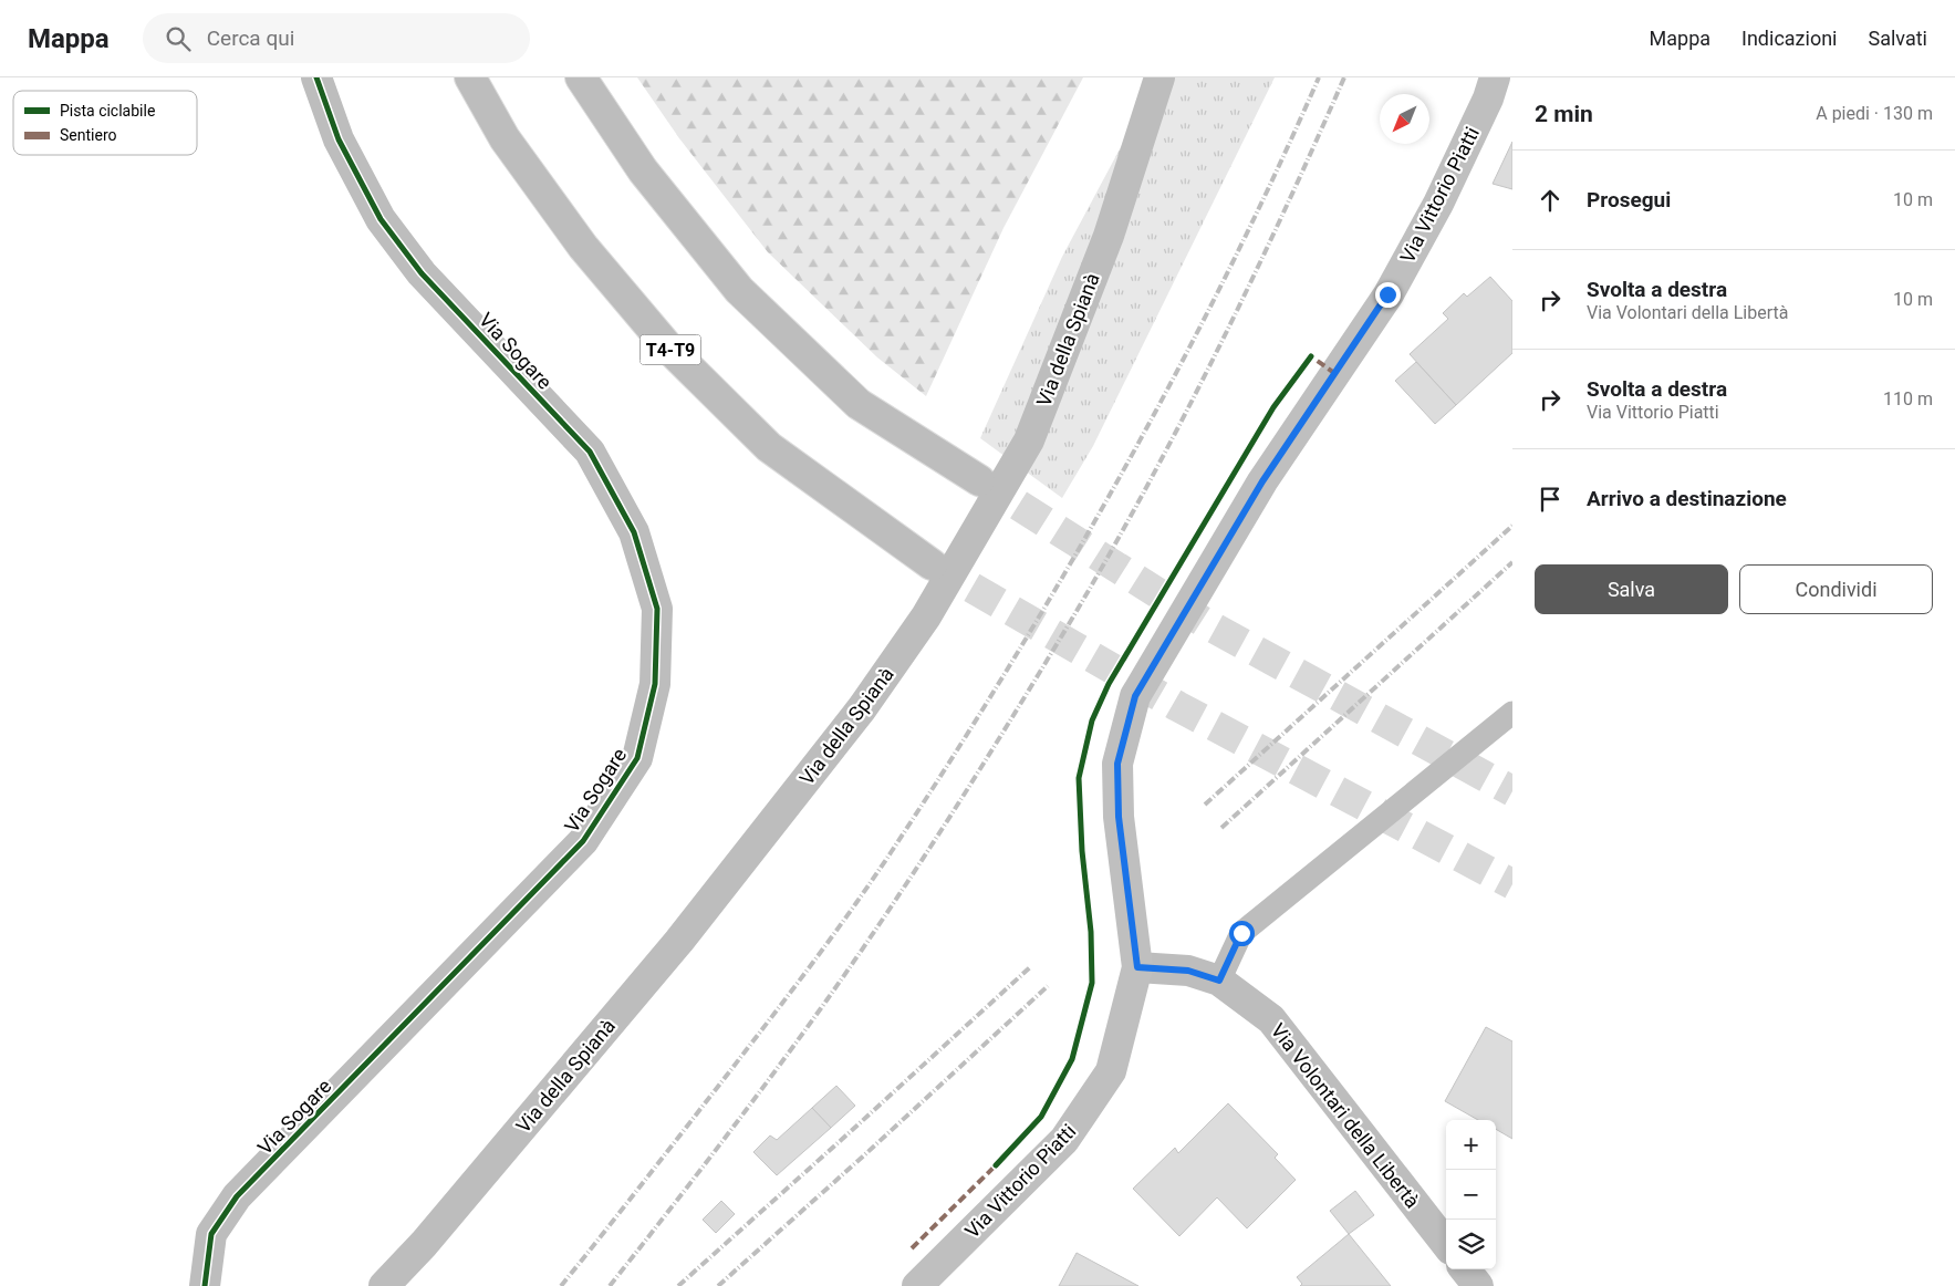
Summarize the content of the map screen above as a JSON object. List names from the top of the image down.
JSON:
{
  "streets": {
    "main road": [
      "Via della Spianà",
      "T4-T9",
      "Via Sogare",
      "Via Volontari della Libertà"
    ],
    "street": ["Via Vittorio Piatti"]
  },
  "crossings": [
    ["Via Vittorio Piatti", "Via Volontari della Libertà"]
  ],
  "legend": ["Pista ciclabile", "Sentiero"],
  "north": "bottom left",
  "page": {
    "header": "Mappa",
    "search": "Cerca qui",
    "nav": ["Mappa", "Indicazioni", "Salvati"],
    "heading": ["2 min", "A piedi · 130 m"],
    "list": [
      ["Prosegui", "10 m"],
      ["Svolta a destra", "Via Volontari della Libertà", "10 m"],
      ["Svolta a destra", "Via Vittorio Piatti", "110 m"],
      "Arrivo a destinazione"
    ],
    "buttons": ["Salva", "Condividi"],
    "map_buttons": ["+", "−"]
  }
}
